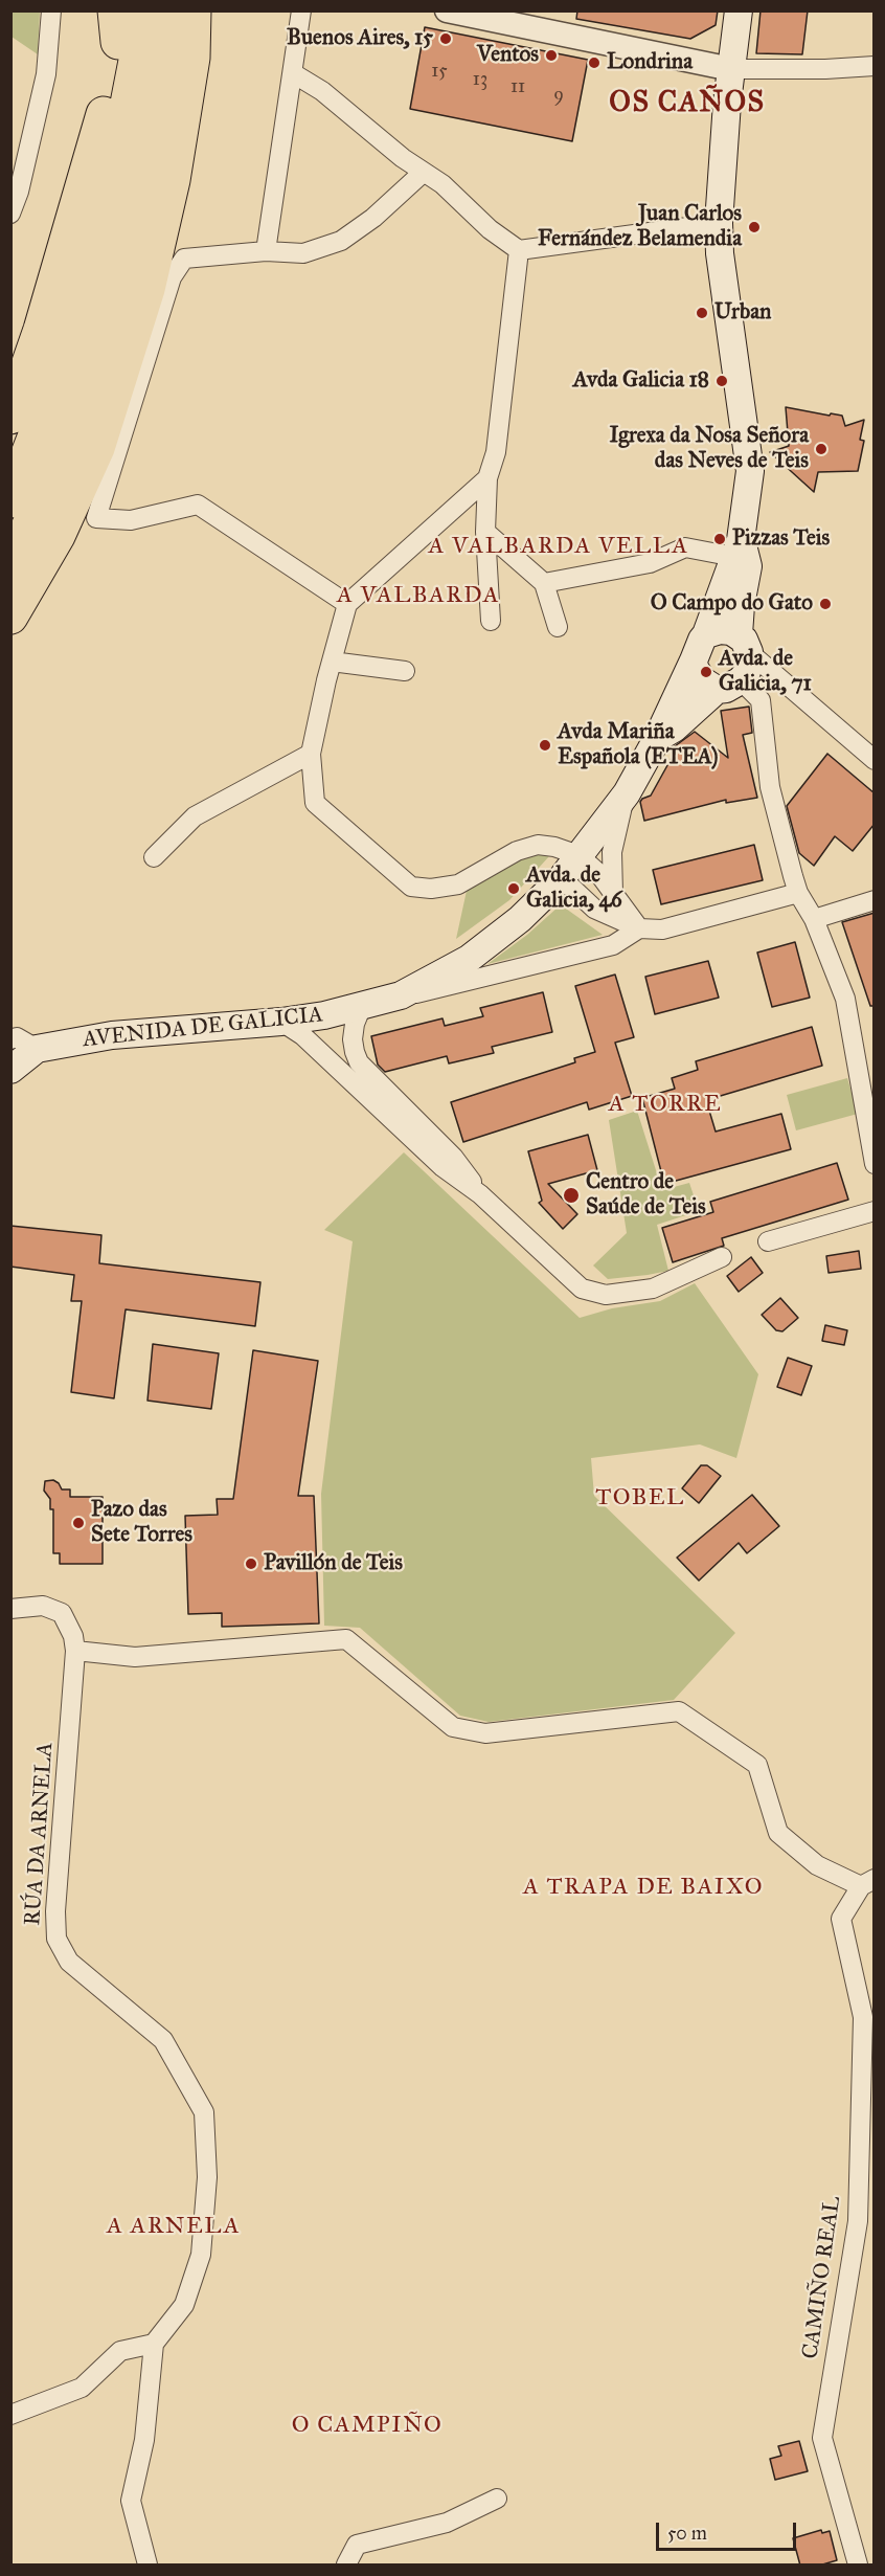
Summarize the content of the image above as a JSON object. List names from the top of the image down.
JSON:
{
  "streets": {
    "main road": ["AVENIDA DE GALICIA"],
    "street": ["RÚA DA ARNELA", "CAMIÑO REAL"]
  },
  "districts": [
    "OS CAÑOS",
    "A VALBARDA VELLA",
    "A VALBARDA",
    "A TORRE",
    "TOBEL",
    "A TRAPA DE BAIXO",
    "A ARNELA",
    "O CAMPIÑO"
  ],
  "places": [
    "Buenos Aires, 15",
    "Ventos",
    "Londrina",
    "Juan Carlos Fernández Belamendia",
    "Urban",
    "Avda Galicia 18",
    "Igrexa da Nosa Señora das Neves de Teis",
    "Pizzas Teis",
    "O Campo do Gato",
    "Avda. de Galicia, 71",
    "Avda Mariña Española (ETEA)",
    "Avda. de Galicia, 46",
    "Centro de Saúde de Teis",
    "Pazo das Sete Torres",
    "Pavillón de Teis"
  ],
  "house_numbers": [
    "15",
    "13",
    "11",
    "9"
  ],
  "scale_bar": "50 m"
}
